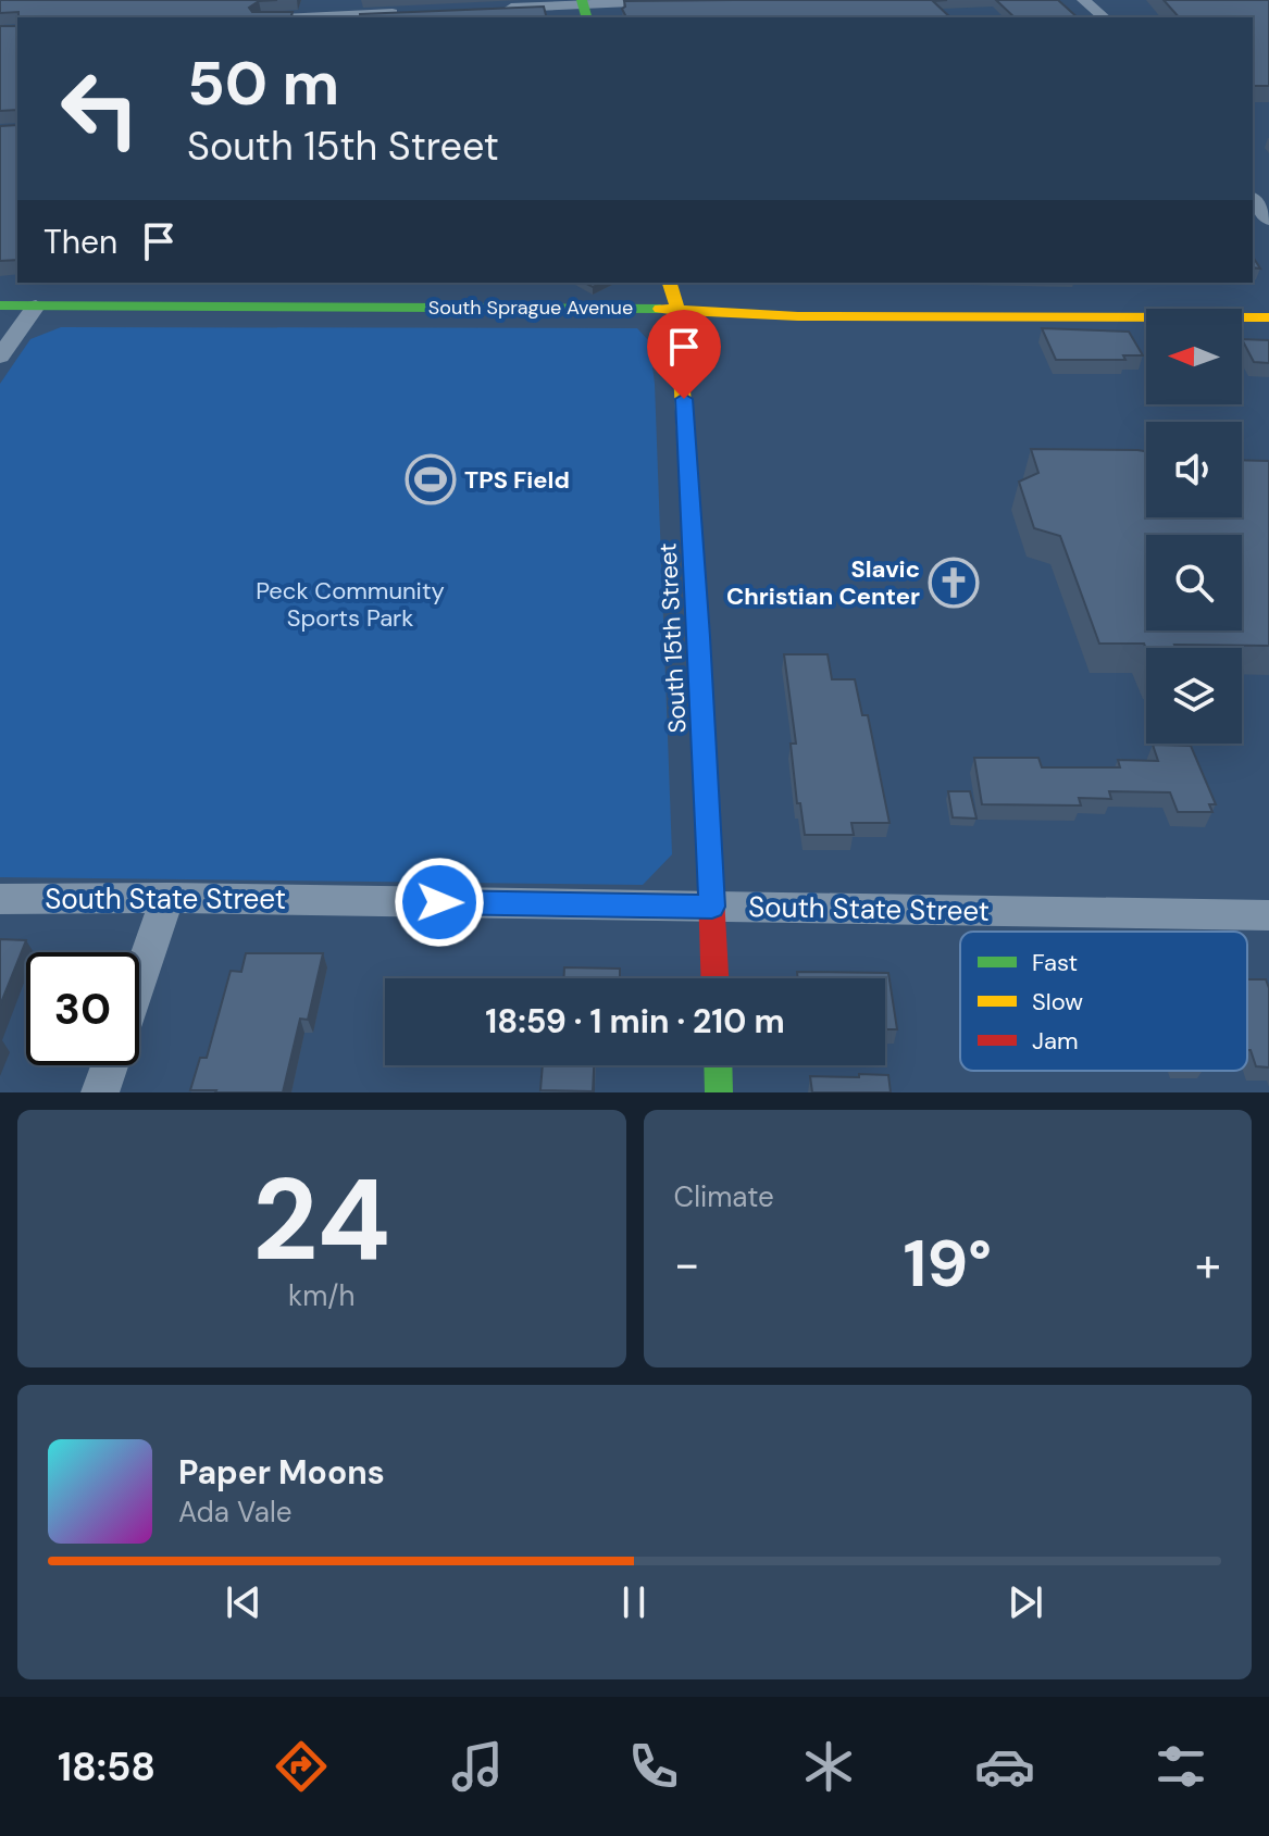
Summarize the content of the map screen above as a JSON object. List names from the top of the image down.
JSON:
{
  "streets": {
    "main road": ["South Sprague Avenue", "South 15th Street"],
    "street": ["South State Street"]
  },
  "crossings": [
    ["South Sprague Avenue", "South 15th Street"],
    ["South 15th Street", "South State Street"]
  ],
  "parks": ["Peck Community Sports Park"],
  "places": {
    "sports": ["TPS Field"],
    "church": ["Slavic Christian Center"]
  },
  "legend": ["Fast", "Slow", "Jam"],
  "north": "left",
  "page": {
    "turn": ["50 m", "South 15th Street"],
    "then": "Then",
    "limit": "30",
    "trip": "18:59 · 1 min · 210 m",
    "tile": [
      ["24", "km/h"],
      "Climate"
    ],
    "heat": ["−", "19°", "+"],
    "song": ["Paper Moons", "Ada Vale"],
    "tabs": "18:58"
  }
}
